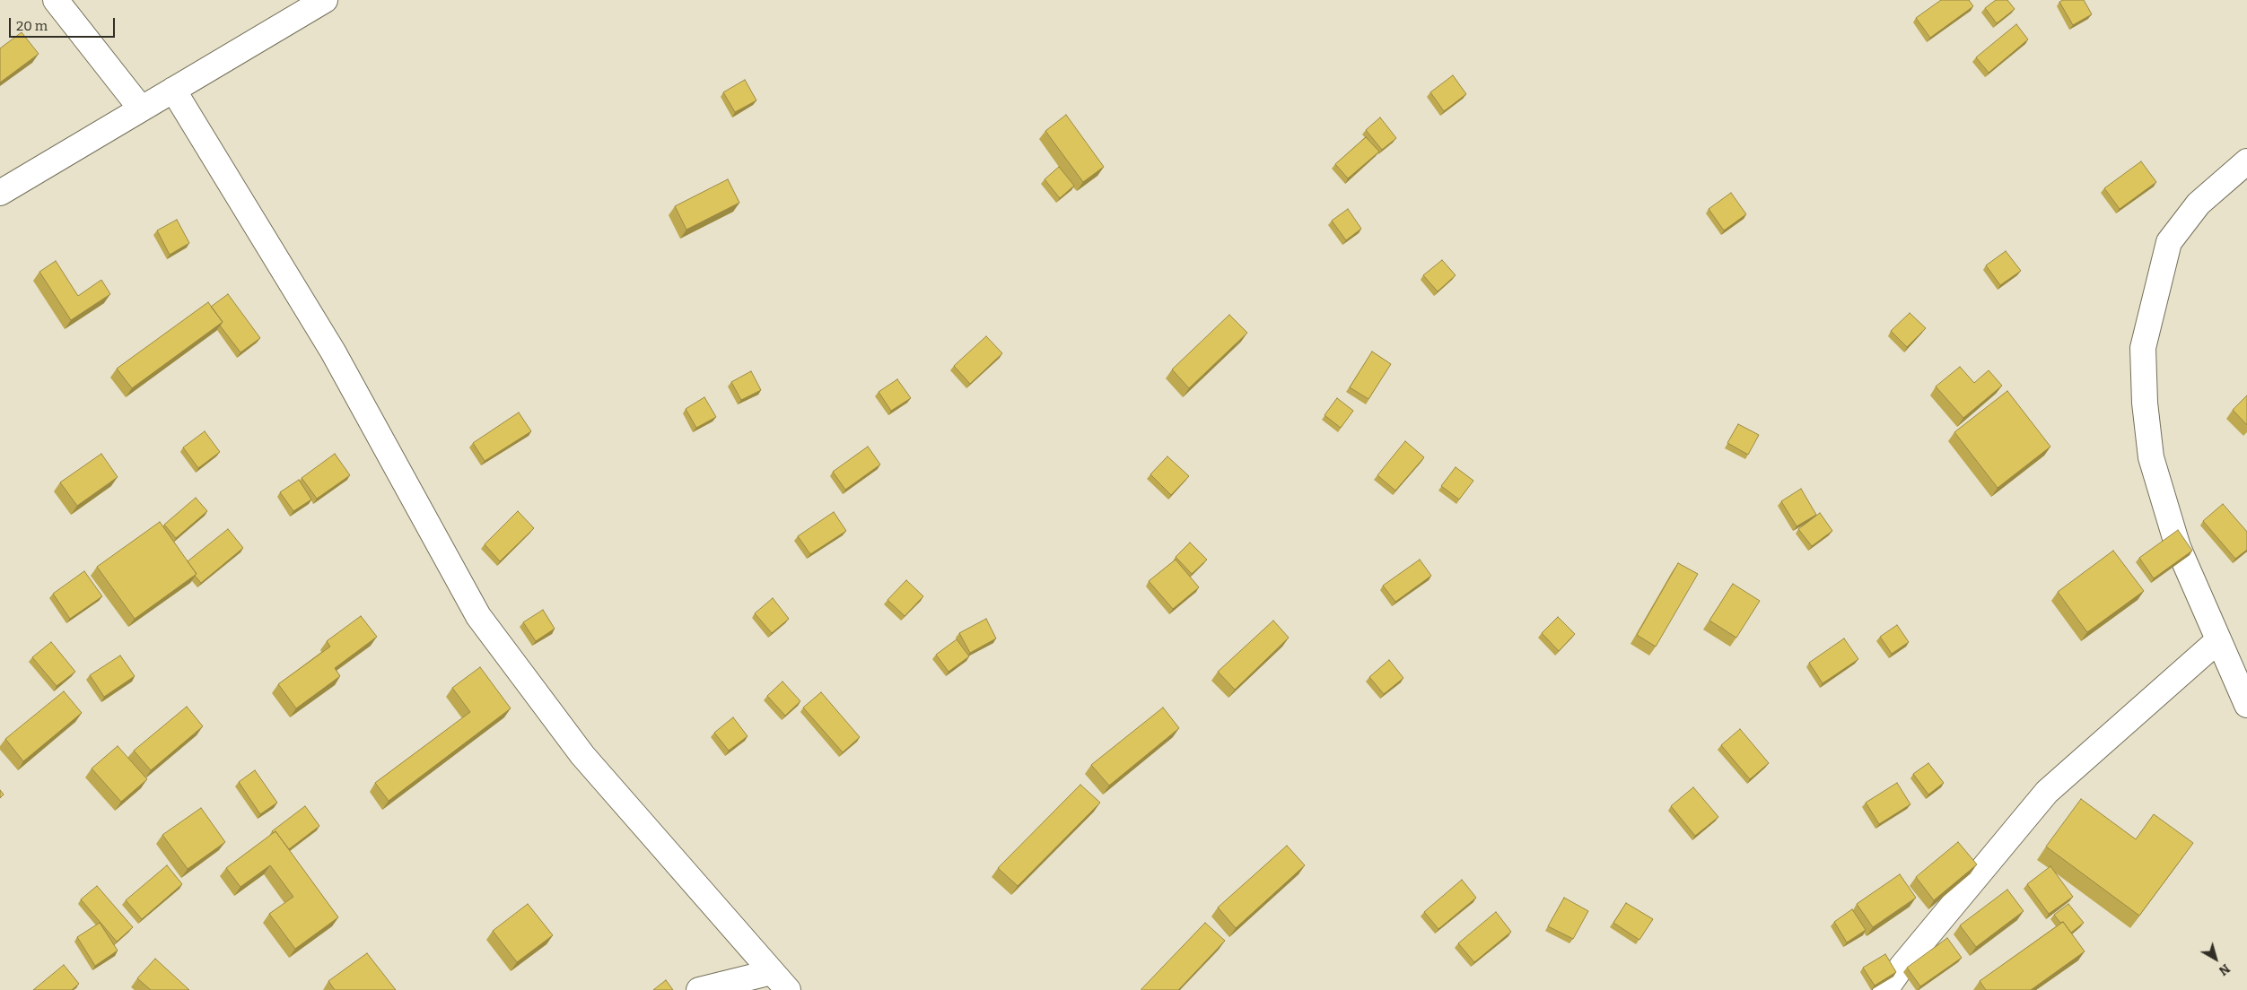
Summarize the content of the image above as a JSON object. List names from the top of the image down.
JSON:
{
  "scale_bar": "20 m",
  "north": "bottom right"
}
